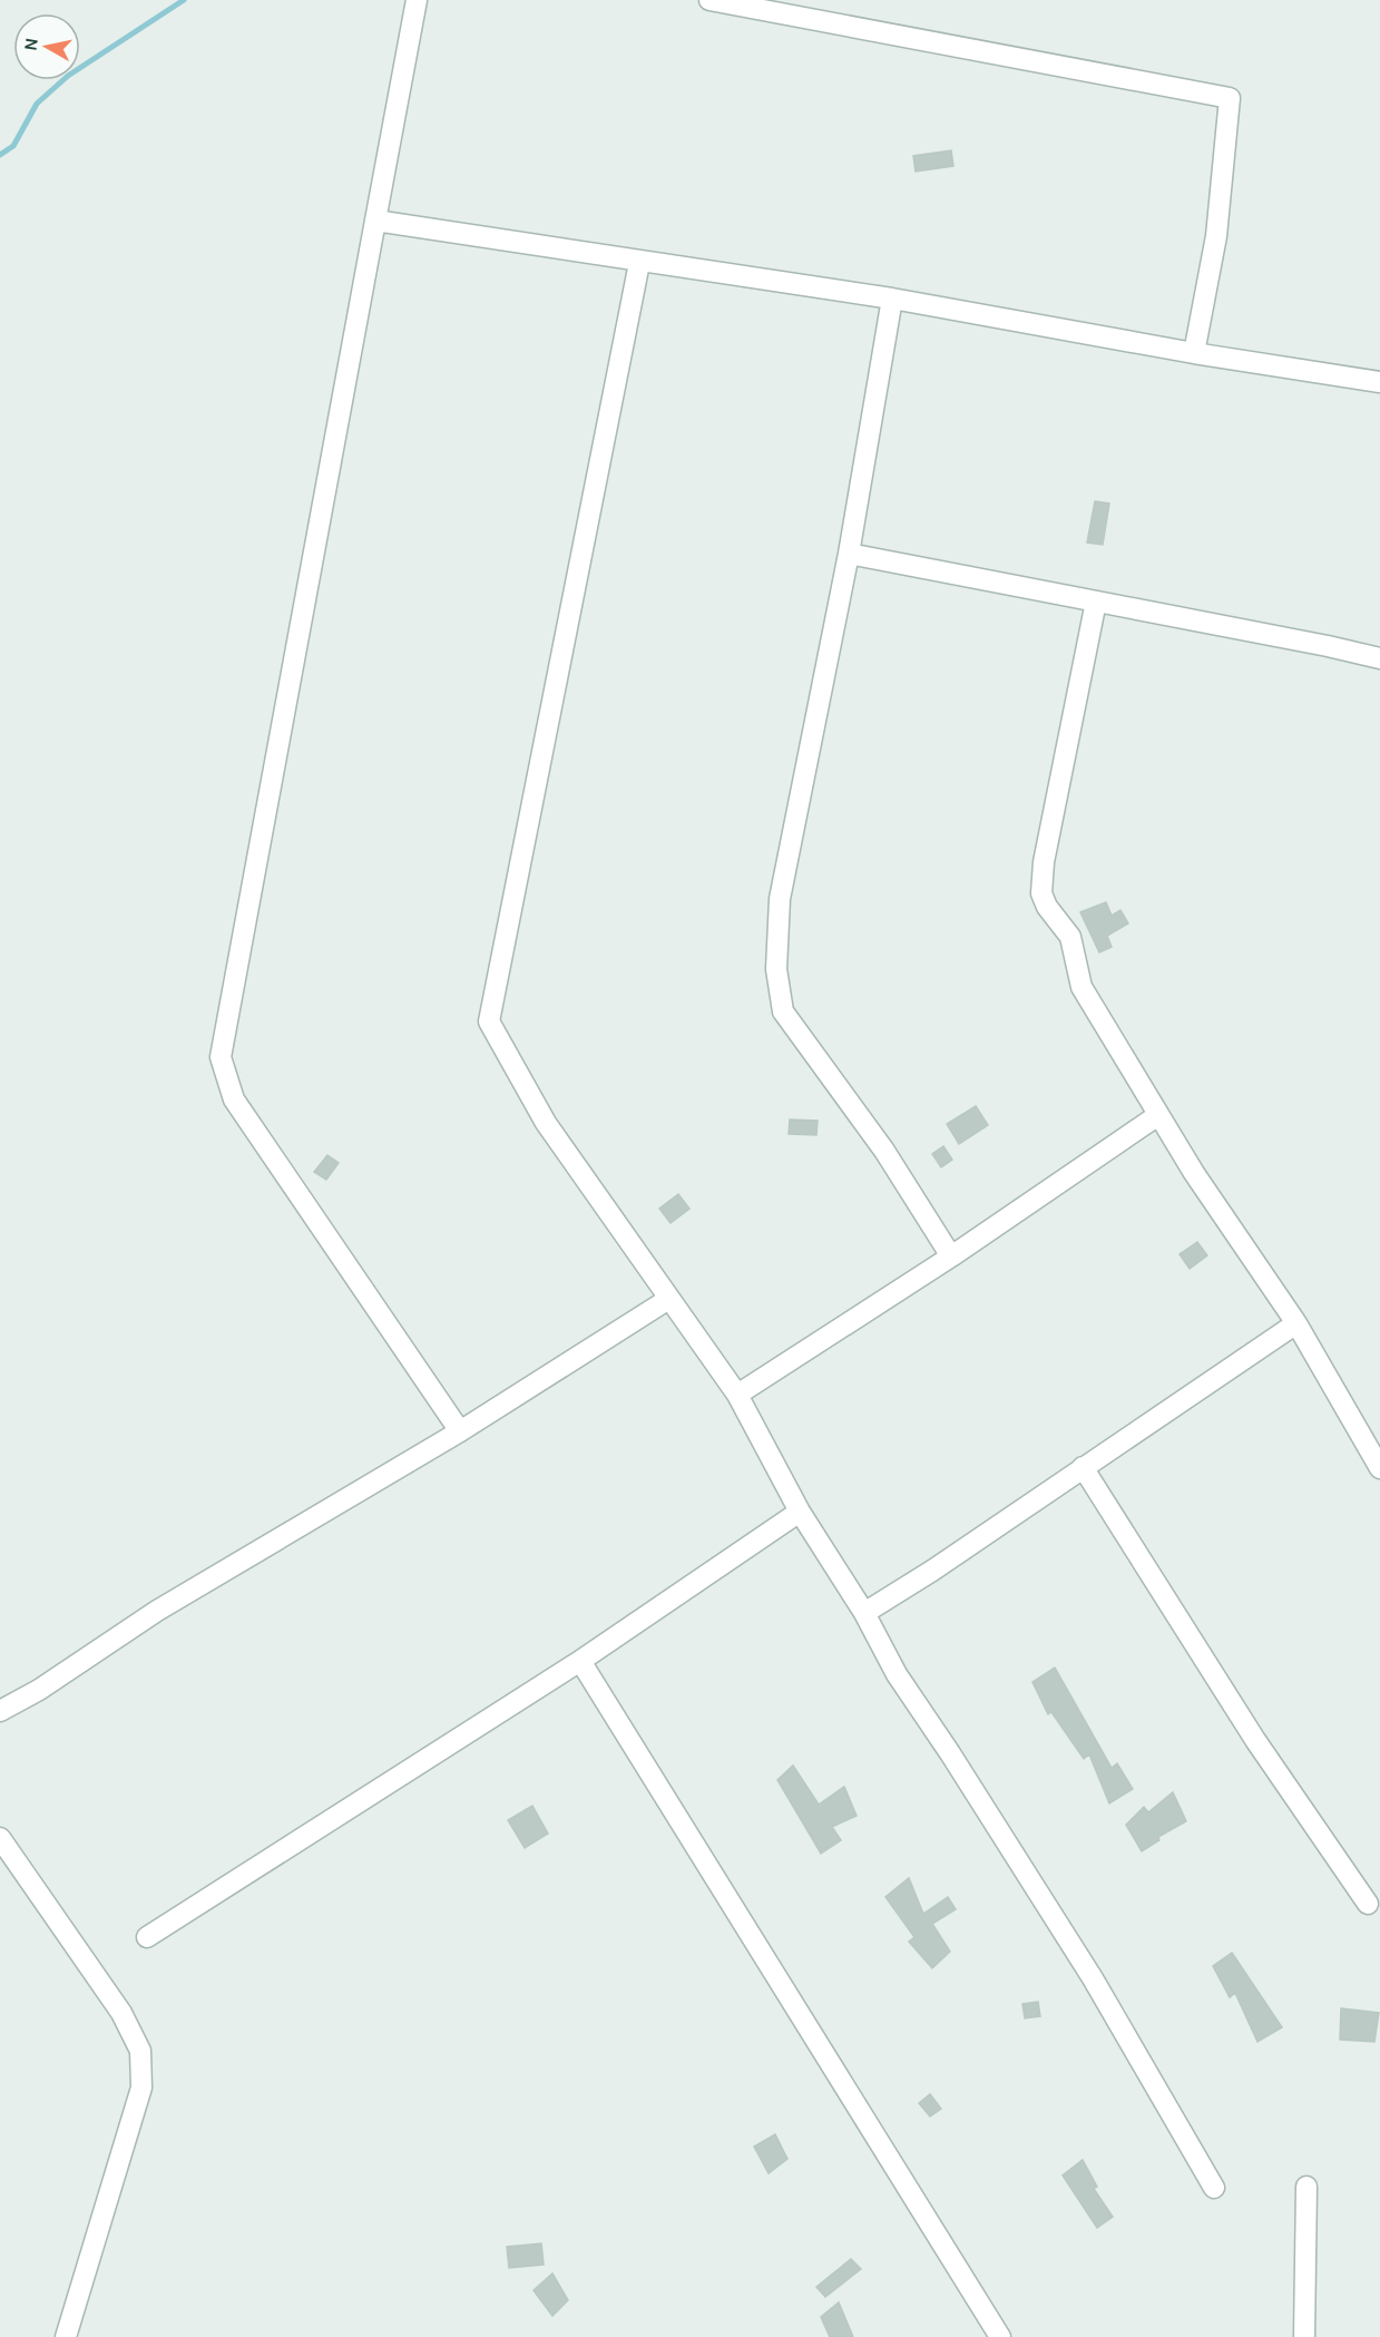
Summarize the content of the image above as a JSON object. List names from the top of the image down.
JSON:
{
  "north": "left"
}
